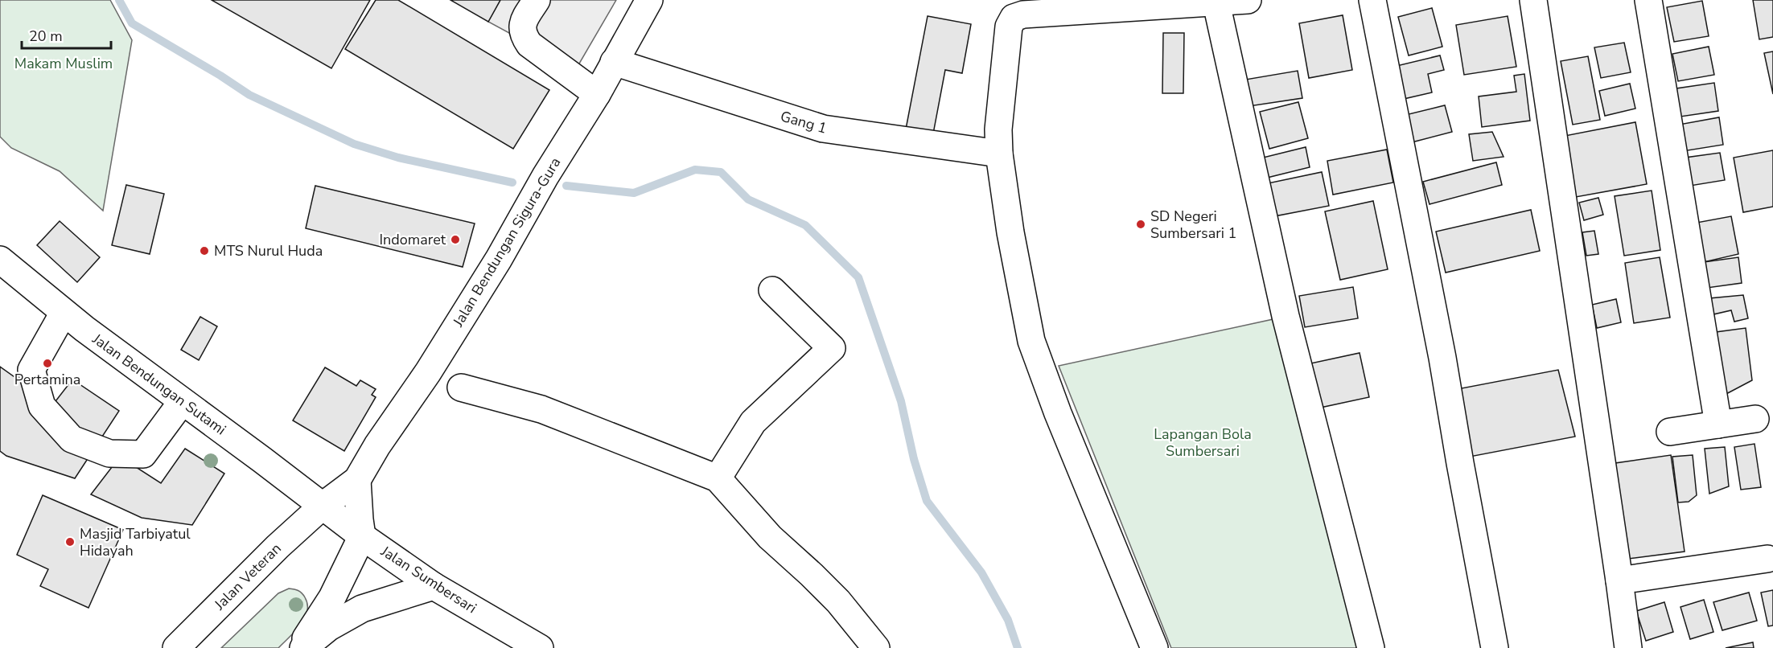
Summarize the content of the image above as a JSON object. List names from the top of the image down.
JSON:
{
  "streets": {
    "street": [
      "Gang 1",
      "Jalan Bendungan Sigura-Gura",
      "Jalan Bendungan Sutami",
      "Jalan Veteran",
      "Jalan Sumbersari"
    ]
  },
  "crossings": [
    ["Gang 1", "Jalan Bendungan Sigura-Gura"],
    ["Jalan Bendungan Sigura-Gura", "Jalan Veteran"],
    ["Jalan Bendungan Sutami", "Jalan Veteran"],
    ["Jalan Bendungan Sutami", "Jalan Sumbersari"],
    ["Jalan Veteran", "Jalan Sumbersari"]
  ],
  "parks": ["Makam Muslim", "Lapangan Bola Sumbersari"],
  "places": [
    "SD Negeri Sumbersari 1",
    "Indomaret",
    "MTS Nurul Huda",
    "Pertamina",
    "Masjid Tarbiyatul Hidayah"
  ],
  "scale_bar": "20 m"
}
